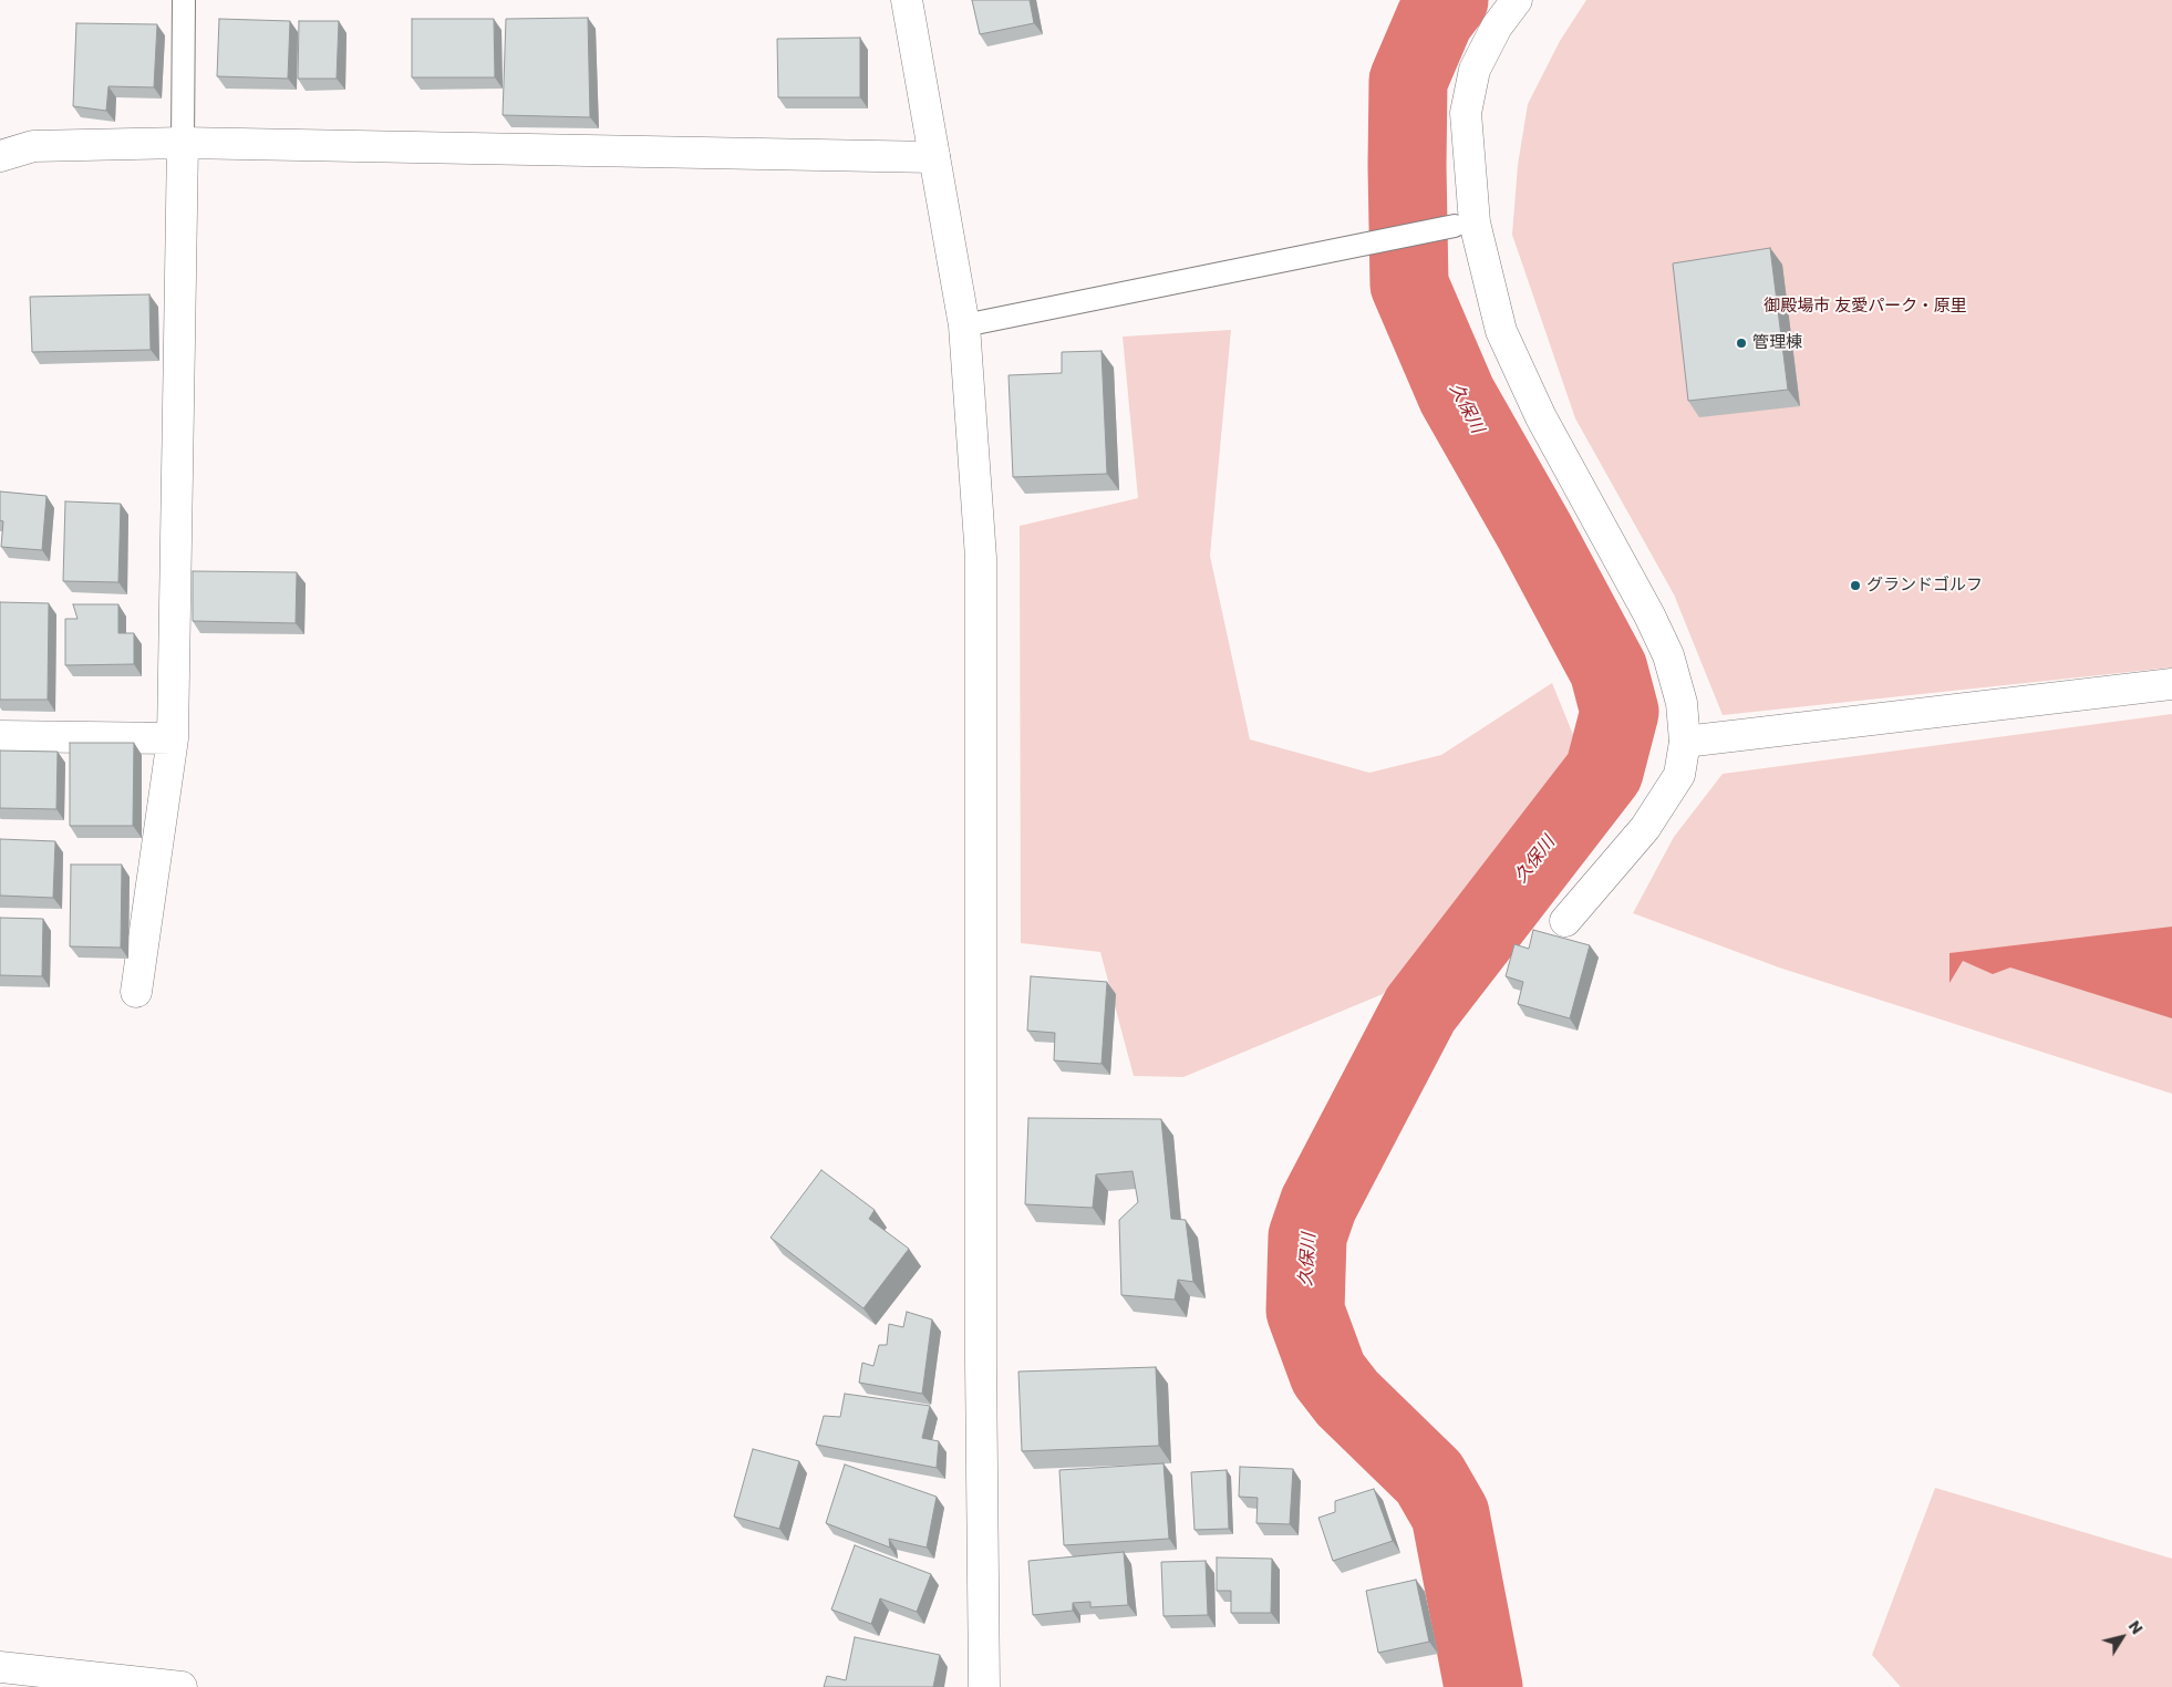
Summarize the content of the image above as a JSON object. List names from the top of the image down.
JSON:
{
  "water": ["久保川"],
  "parks": ["御殿場市 友愛パーク・原里"],
  "places": ["管理棟", "グランドゴルフ"],
  "north": "top right"
}
